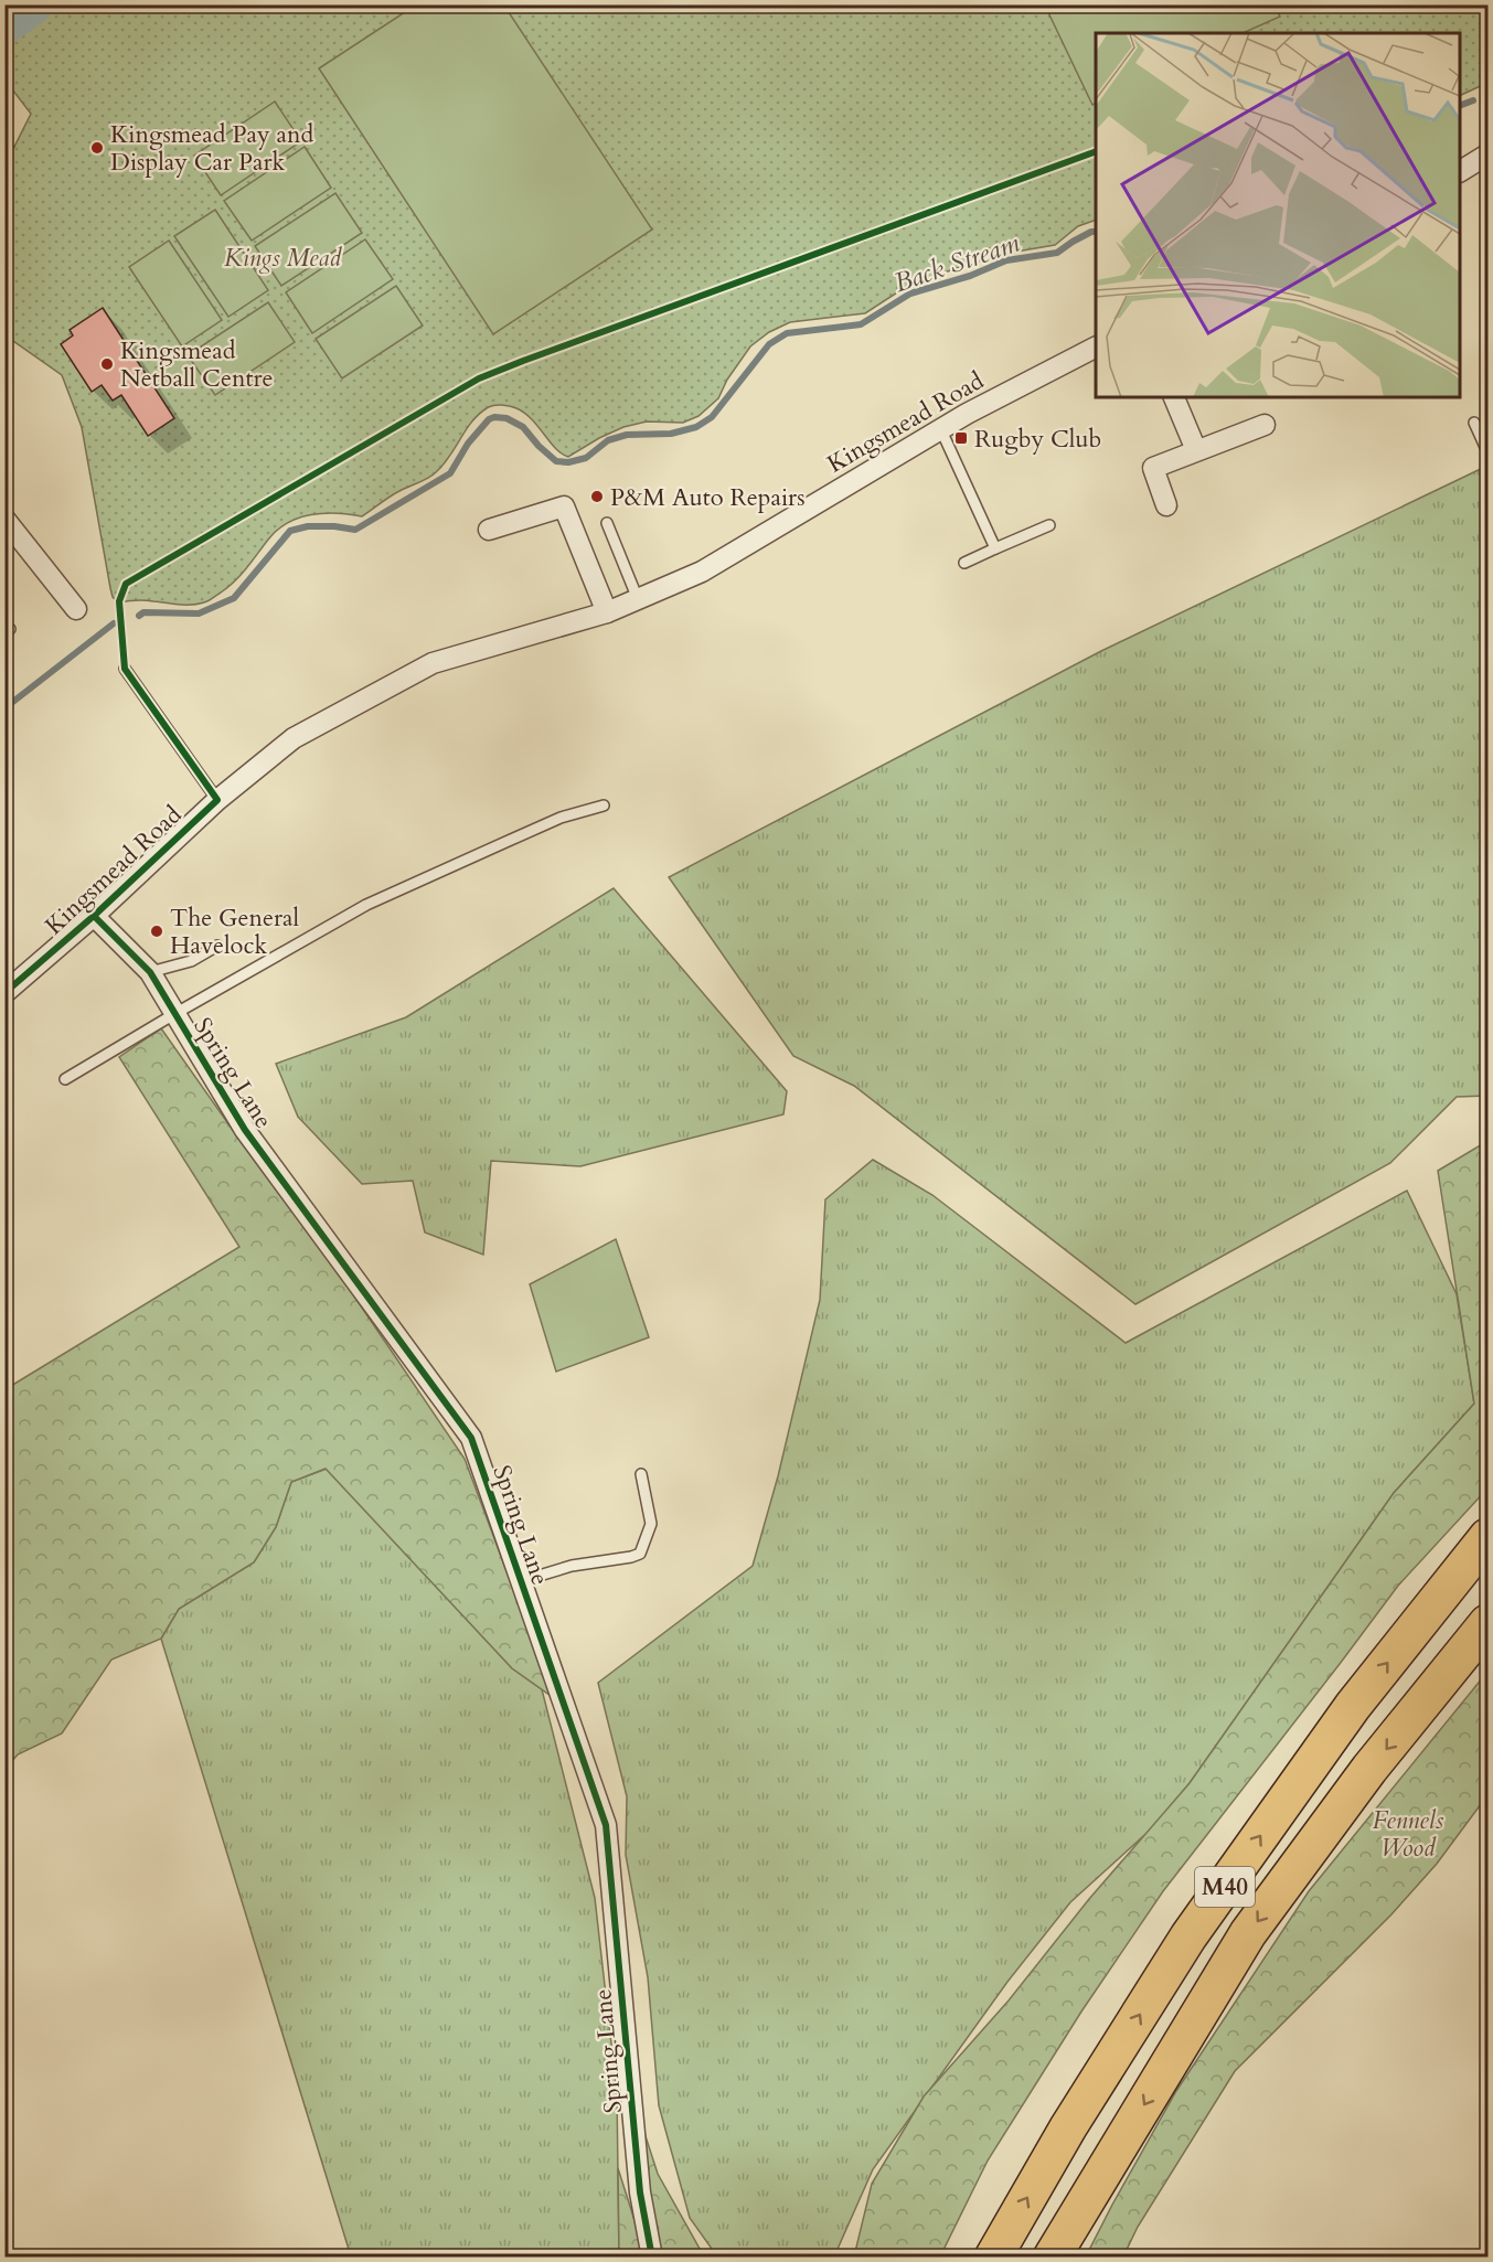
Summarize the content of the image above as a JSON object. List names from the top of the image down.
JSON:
{
  "streets": {
    "highway": ["M40"],
    "street": ["Kingsmead Road", "Spring Lane"]
  },
  "crossings": [
    ["Kingsmead Road", "Spring Lane"]
  ],
  "water": ["Back Stream"],
  "parks": ["Kings Mead", "Fennels Wood"],
  "places": {
    "other": [
      "Kingsmead Pay and Display Car Park",
      "Kingsmead Netball Centre",
      "P&M Auto Repairs",
      "The General Havelock"
    ],
    "transit": ["Rugby Club"]
  }
}
